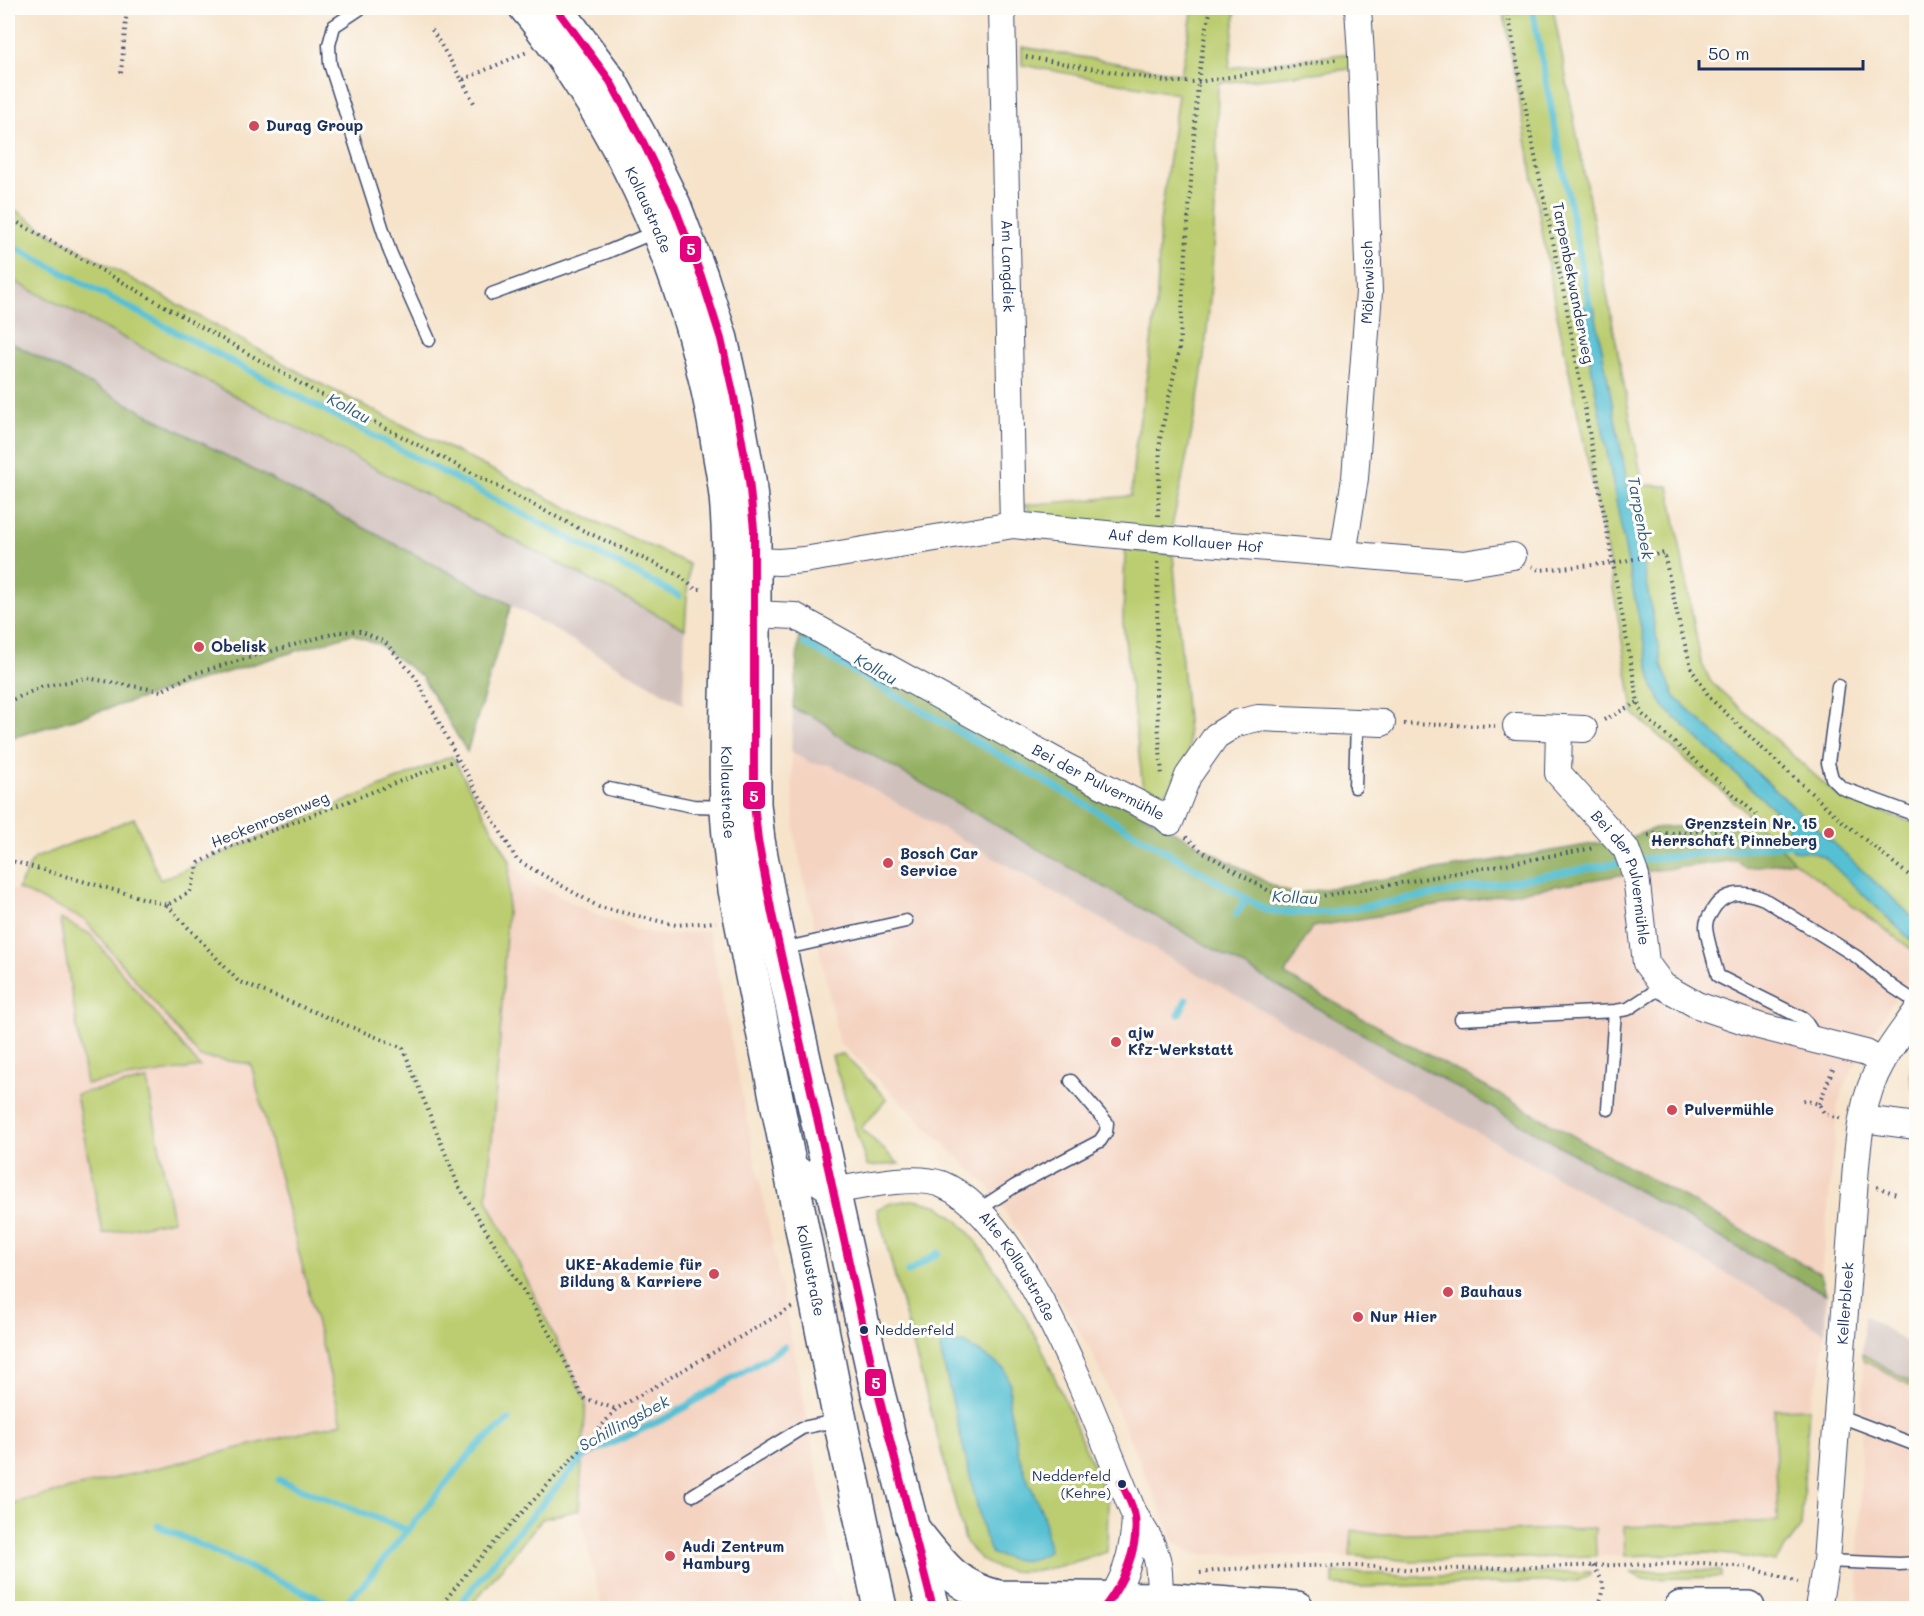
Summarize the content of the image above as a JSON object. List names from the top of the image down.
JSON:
{
  "streets": {
    "main road": ["Kollaustraße"],
    "street": [
      "Am Langdiek",
      "Mölenwisch",
      "Auf dem Kollauer Hof",
      "Bei der Pulvermühle",
      "Alte Kollaustraße",
      "Kellerbleek"
    ],
    "path": ["Tarpenbekwanderweg", "Heckenrosenweg"]
  },
  "crossings": [
    ["Kollaustraße", "Auf dem Kollauer Hof"],
    ["Kollaustraße", "Bei der Pulvermühle"],
    ["Kollaustraße", "Alte Kollaustraße"],
    ["Am Langdiek", "Auf dem Kollauer Hof"],
    ["Mölenwisch", "Auf dem Kollauer Hof"],
    ["Bei der Pulvermühle", "Kellerbleek"]
  ],
  "water": ["Kollau", "Tarpenbek", "Schillingsbek"],
  "places": [
    "Durag Group",
    "Obelisk",
    "Grenzstein Nr. 15 Herrschaft Pinneberg",
    "Bosch Car Service",
    "ajw Kfz-Werkstatt",
    "Pulvermühle",
    "UKE-Akademie für Bildung & Karriere",
    "Bauhaus",
    "Nur Hier",
    "Nedderfeld",
    "Nedderfeld (Kehre)",
    "Audi Zentrum Hamburg"
  ],
  "lines": ["transit line 5"],
  "scale_bar": "50 m"
}
